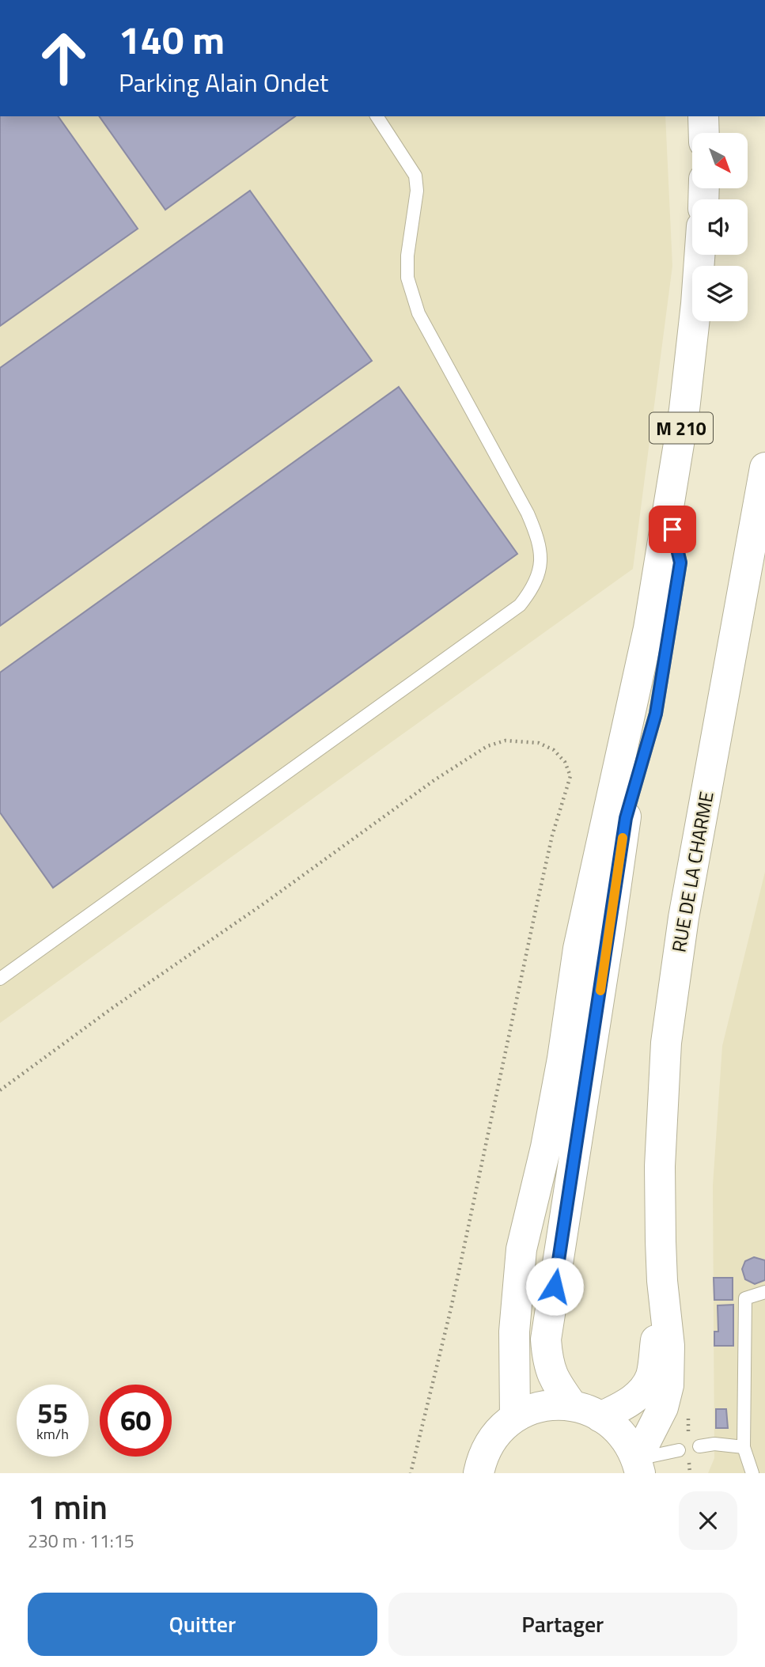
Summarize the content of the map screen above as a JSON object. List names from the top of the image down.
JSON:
{
  "streets": {
    "main road": ["M 210", "RUE DE LA CHARME"]
  },
  "north": "bottom right",
  "page": {
    "turn": ["140 m", "Parking Alain Ondet"],
    "speed": "55 km/h",
    "limit": "60",
    "heading": ["1 min", "230 m · 11:15"],
    "buttons": ["Quitter", "Partager"]
  }
}
